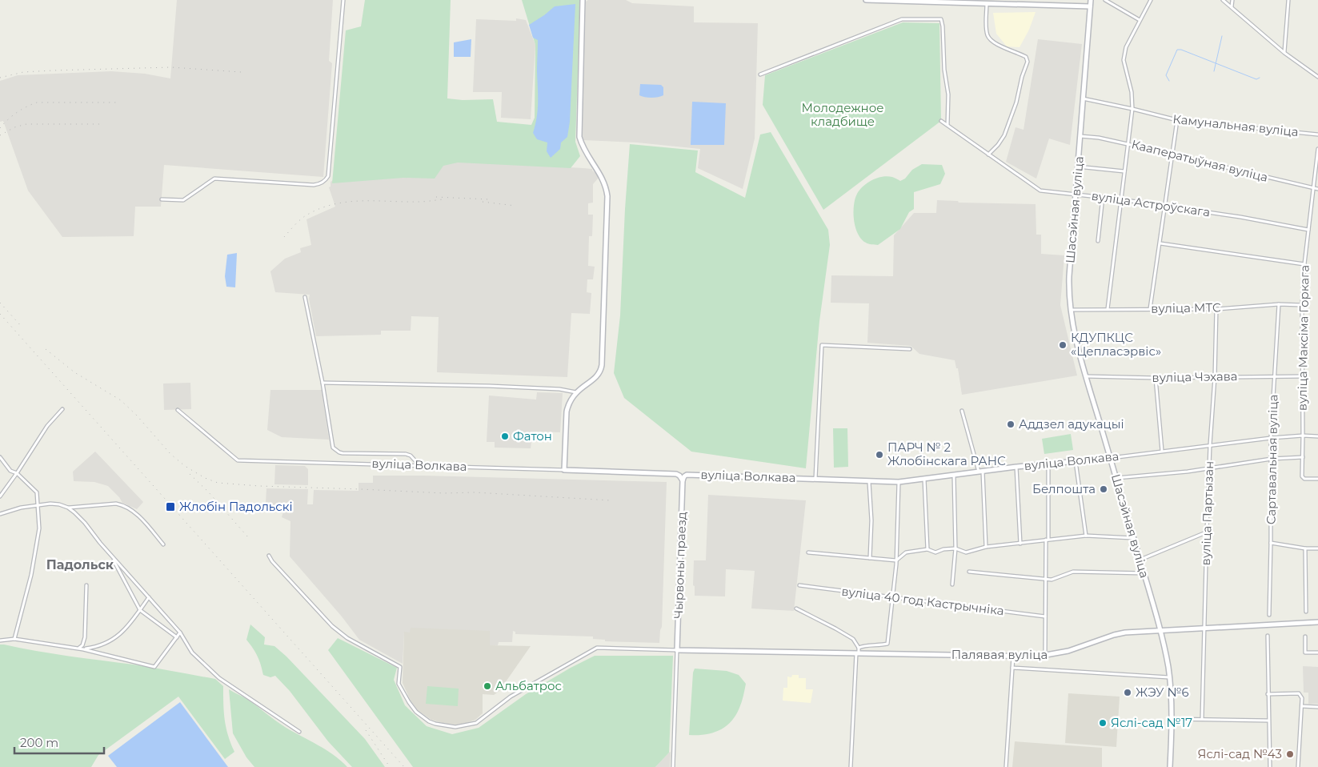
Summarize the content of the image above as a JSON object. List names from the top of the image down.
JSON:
{
  "streets": {
    "street": [
      "Камунальная вуліца",
      "Кааператыўная вуліца",
      "вуліца Астроўскага",
      "Шасэйная вуліца",
      "вуліца МТС",
      "вуліца Максіма Горкага",
      "вуліца Чэхава",
      "Сартавальная вуліца",
      "вуліца Волкава",
      "вуліца Партызан",
      "Чырвоны праезд",
      "вуліца 40 год Кастрычніка",
      "Палявая вуліца"
    ]
  },
  "crossings": [
    ["Камунальная вуліца", "Шасэйная вуліца"],
    ["Кааператыўная вуліца", "Шасэйная вуліца"],
    ["Кааператыўная вуліца", "вуліца Максіма Горкага"],
    ["вуліца Астроўскага", "Шасэйная вуліца"],
    ["вуліца Астроўскага", "вуліца Максіма Горкага"],
    ["Шасэйная вуліца", "вуліца МТС"],
    ["Шасэйная вуліца", "вуліца Чэхава"],
    ["Шасэйная вуліца", "вуліца Волкава"],
    ["Шасэйная вуліца", "Палявая вуліца"],
    ["вуліца МТС", "вуліца Максіма Горкага"],
    ["вуліца МТС", "Сартавальная вуліца"],
    ["вуліца МТС", "вуліца Партызан"],
    ["вуліца Максіма Горкага", "вуліца Чэхава"],
    ["вуліца Максіма Горкага", "вуліца Волкава"],
    ["вуліца Чэхава", "Сартавальная вуліца"],
    ["вуліца Чэхава", "вуліца Партызан"],
    ["Сартавальная вуліца", "вуліца Волкава"],
    ["вуліца Волкава", "вуліца Партызан"],
    ["вуліца Волкава", "Чырвоны праезд"],
    ["вуліца Партызан", "Палявая вуліца"],
    ["Чырвоны праезд", "Палявая вуліца"]
  ],
  "districts": ["Падольск"],
  "parks": ["Молодежное кладбище"],
  "places": {
    "other": [
      "КДУПКЦС «Цепласэрвіс»",
      "Аддзел адукацыі",
      "Фатон",
      "ПАРЧ № 2 Жлобінскага РАНС",
      "Белпошта",
      "Альбатрос",
      "ЖЭУ №6",
      "Яслі-сад №17",
      "Яслі-сад №43"
    ],
    "transit": ["Жлобін Падольскі"]
  },
  "scale_bar": "200 m"
}
